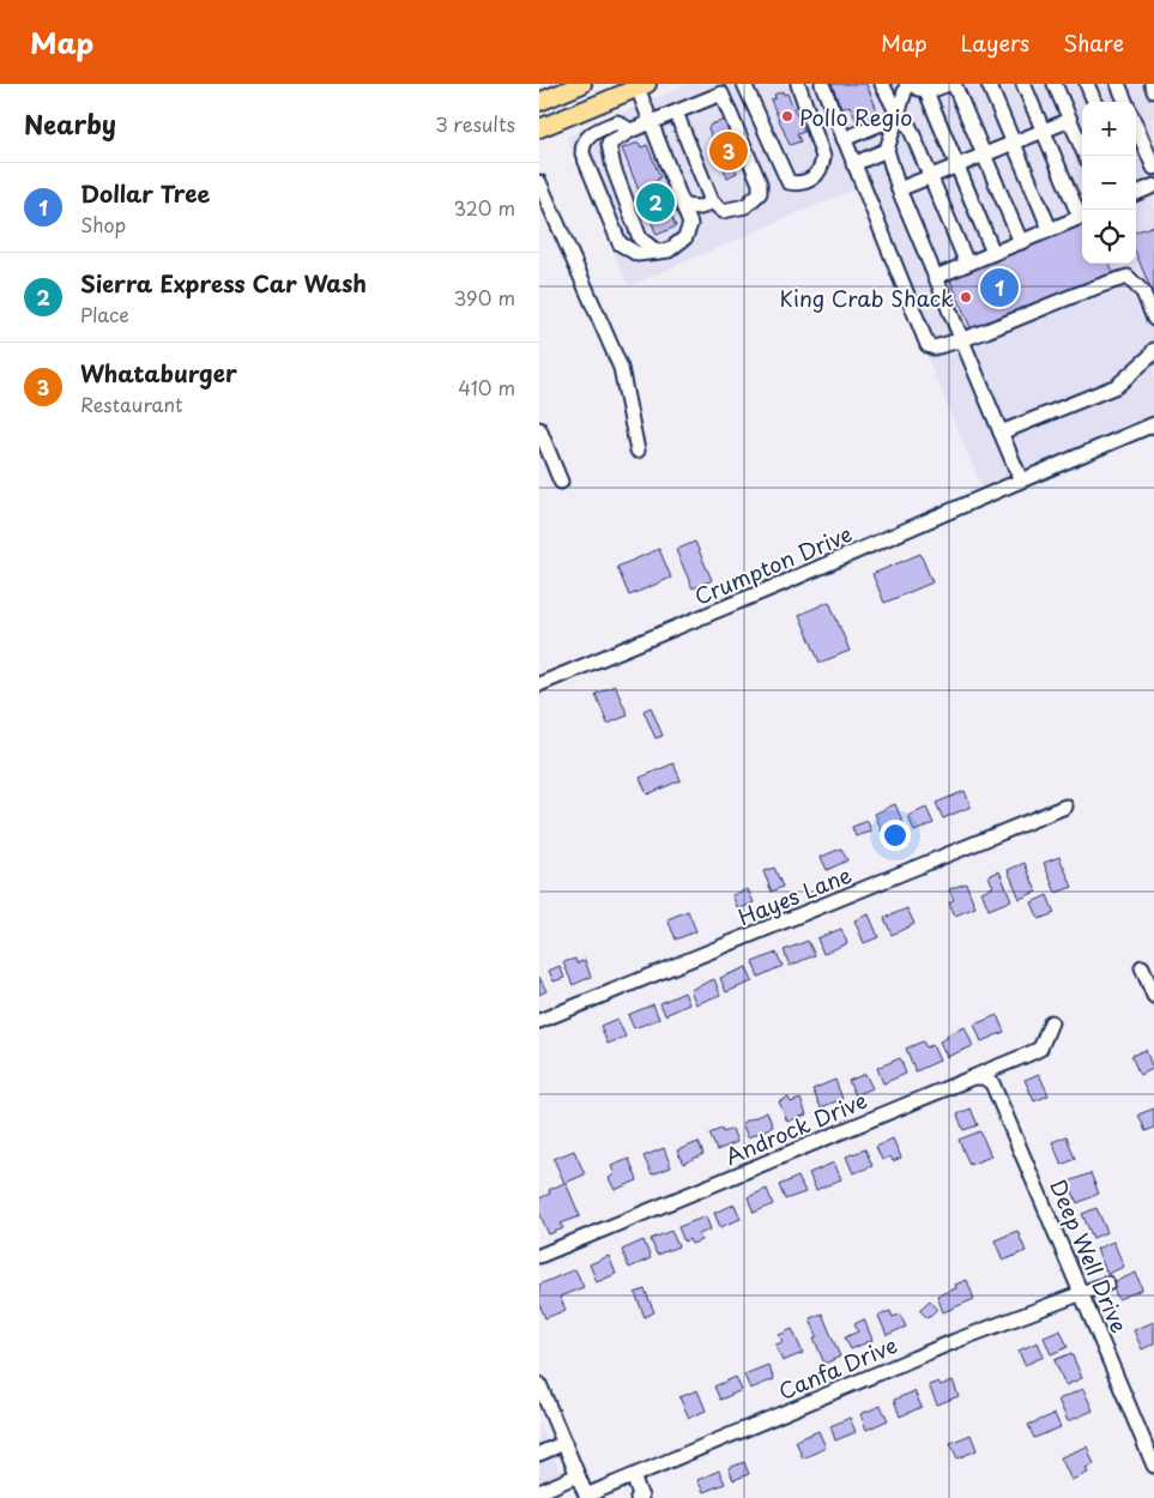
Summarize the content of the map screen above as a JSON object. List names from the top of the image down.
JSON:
{
  "streets": {
    "street": [
      "Crumpton Drive",
      "Hayes Lane",
      "Androck Drive",
      "Deep Well Drive",
      "Canfa Drive"
    ]
  },
  "crossings": [
    ["Androck Drive", "Deep Well Drive"],
    ["Deep Well Drive", "Canfa Drive"]
  ],
  "places": ["Pollo Regio", "King Crab Shack"],
  "page": {
    "header": "Map",
    "nav": ["Map", "Layers", "Share"],
    "heading": ["Nearby", "3 results"],
    "map_buttons": ["+", "−"],
    "pins": ["3", "2", "1"],
    "list": [
      {
        "mark": "1",
        "name": "Dollar Tree",
        "note": "Shop",
        "value": "320 m"
      },
      {
        "mark": "2",
        "name": "Sierra Express Car Wash",
        "note": "Place",
        "value": "390 m"
      },
      {
        "mark": "3",
        "name": "Whataburger",
        "note": "Restaurant",
        "value": "410 m"
      }
    ]
  }
}
